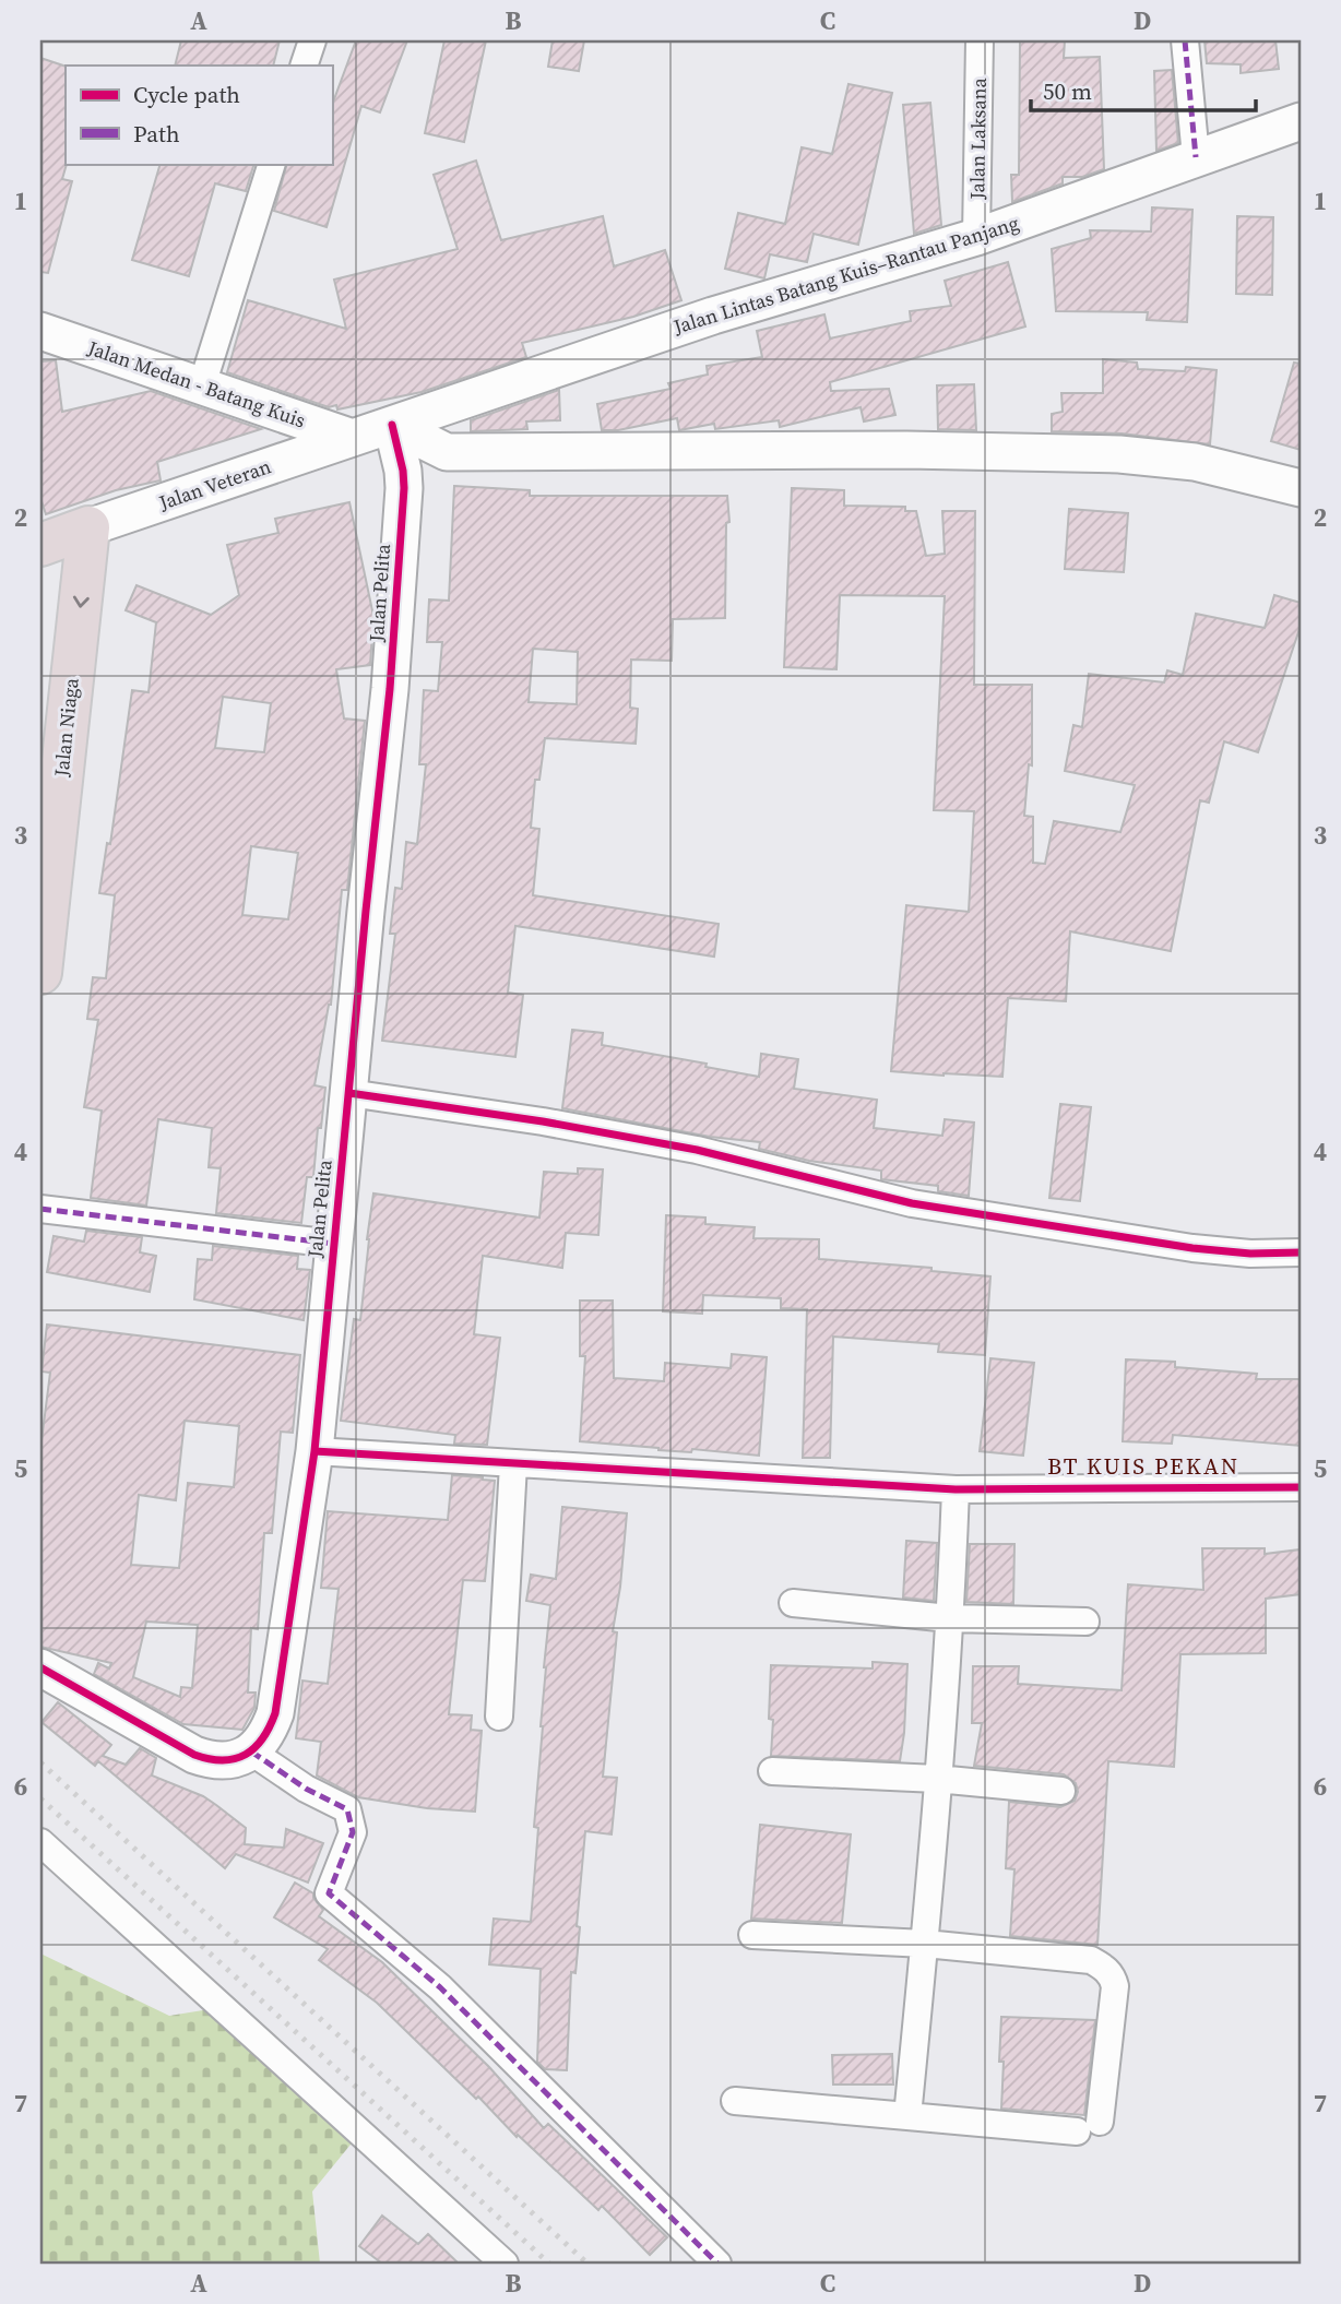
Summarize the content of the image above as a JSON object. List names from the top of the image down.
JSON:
{
  "streets": {
    "highway": ["Jalan Veteran", "Jalan Niaga"],
    "street": [
      "Jalan Laksana",
      "Jalan Lintas Batang Kuis–Rantau Panjang",
      "Jalan Medan - Batang Kuis",
      "Jalan Pelita"
    ]
  },
  "crossings": [
    ["Jalan Laksana", "Jalan Lintas Batang Kuis–Rantau Panjang"],
    ["Jalan Lintas Batang Kuis–Rantau Panjang", "Jalan Veteran"],
    ["Jalan Lintas Batang Kuis–Rantau Panjang", "Jalan Pelita"],
    ["Jalan Medan - Batang Kuis", "Jalan Veteran"],
    ["Jalan Veteran", "Jalan Pelita"],
    ["Jalan Veteran", "Jalan Niaga"]
  ],
  "one_way": ["Jalan Niaga"],
  "districts": ["BT KUIS PEKAN"],
  "legend": ["Cycle path", "Path"],
  "scale_bar": "50 m",
  "grid": {
    "columns": [
      "A",
      "B",
      "C",
      "D"
    ],
    "rows": [
      "1",
      "2",
      "3",
      "4",
      "5",
      "6",
      "7"
    ]
  }
}
